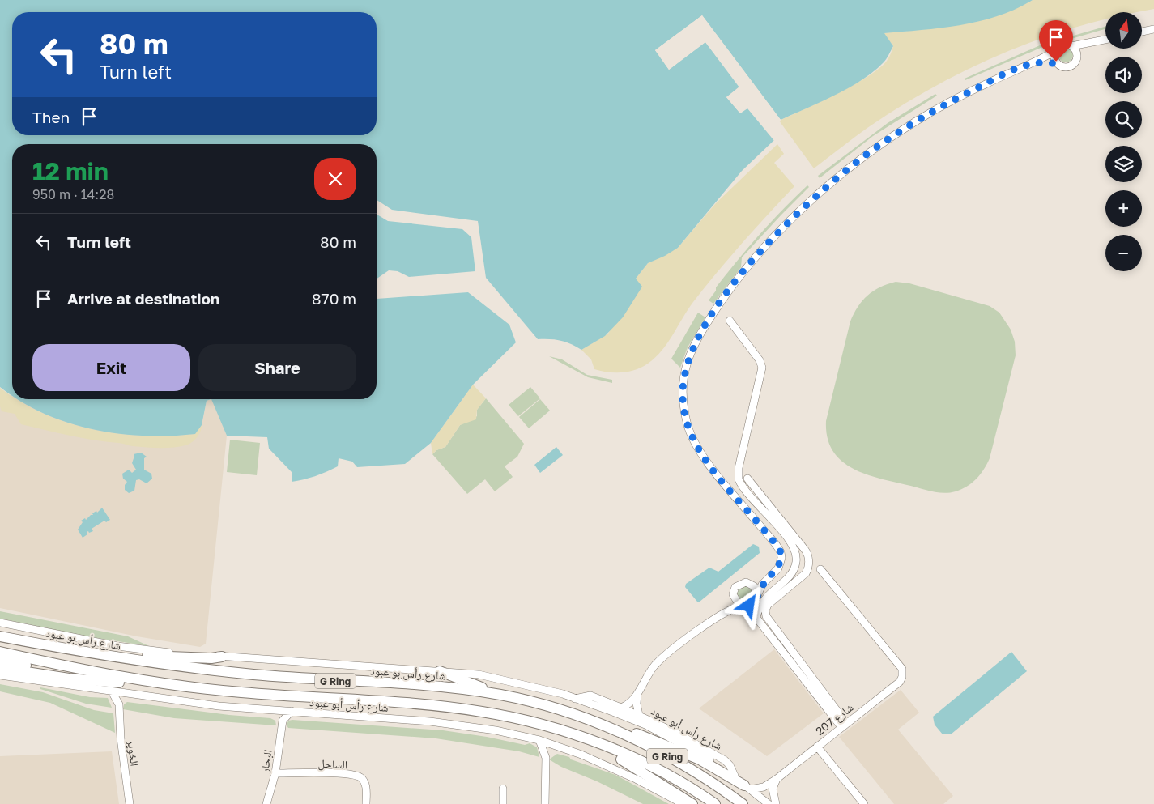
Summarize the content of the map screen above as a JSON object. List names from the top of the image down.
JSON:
{
  "streets": {
    "highway": ["شارع رأس بو عبود", "G Ring"],
    "street": [
      "شارع رأس أبو عبود",
      "شارع 207",
      "الخوير",
      "البحار",
      "الساحل"
    ]
  },
  "crossings": [
    ["شارع رأس أبو عبود", "الخوير"],
    ["البحار", "الساحل"]
  ],
  "north": "top",
  "page": {
    "map_buttons": ["+", "−"],
    "turn": ["80 m", "Turn left"],
    "then": "Then",
    "heading": ["12 min", "950 m · 14:28"],
    "list": [
      {
        "name": "Turn left",
        "value": "80 m"
      },
      {
        "name": "Arrive at destination",
        "value": "870 m"
      }
    ],
    "buttons": ["Exit", "Share"]
  }
}
